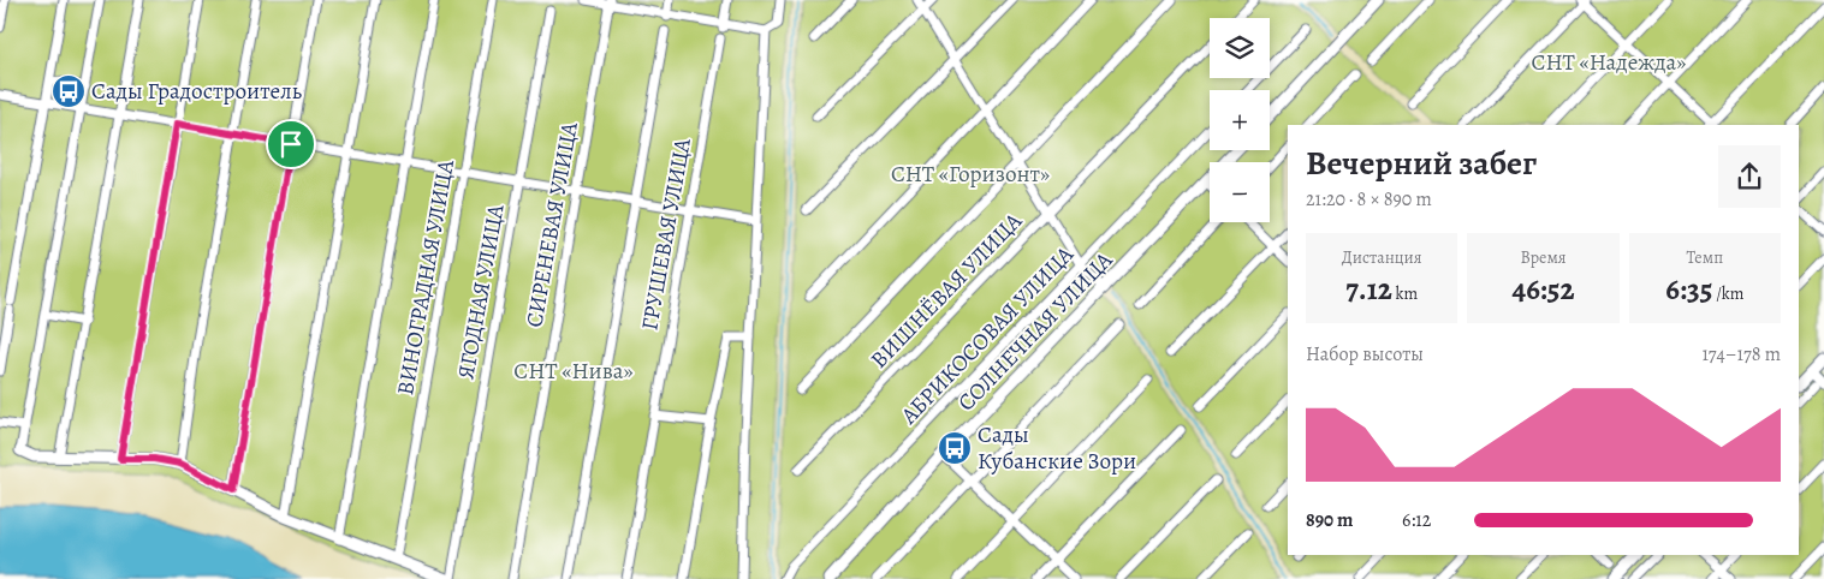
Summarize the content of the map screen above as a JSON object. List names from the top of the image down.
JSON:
{
  "streets": {
    "street": [
      "СИРЕНЕВАЯ УЛИЦА",
      "ГРУШЕВАЯ УЛИЦА",
      "ВИНОГРАДНАЯ УЛИЦА",
      "ВИШНЁВАЯ УЛИЦА",
      "ЯГОДНАЯ УЛИЦА",
      "СОЛНЕЧНАЯ УЛИЦА",
      "АБРИКОСОВАЯ УЛИЦА"
    ]
  },
  "parks": ["СНТ «Надежда»", "СНТ «Горизонт»", "СНТ «Нива»"],
  "places": {
    "bus stop": ["Сады Градостроитель", "Сады Кубанские Зори"]
  },
  "page": {
    "map_buttons": ["+", "−"],
    "heading": ["Вечерний забег", "21:20 · 8 × 890 m"],
    "stats": [
      ["Дистанция", "7.12 km"],
      ["Время", "46:52"],
      ["Темп", "6:35 /km"]
    ],
    "chart": ["Набор высоты", "174–178 m"],
    "list": [
      {
        "name": "890 m",
        "note": "6:12"
      }
    ]
  }
}
